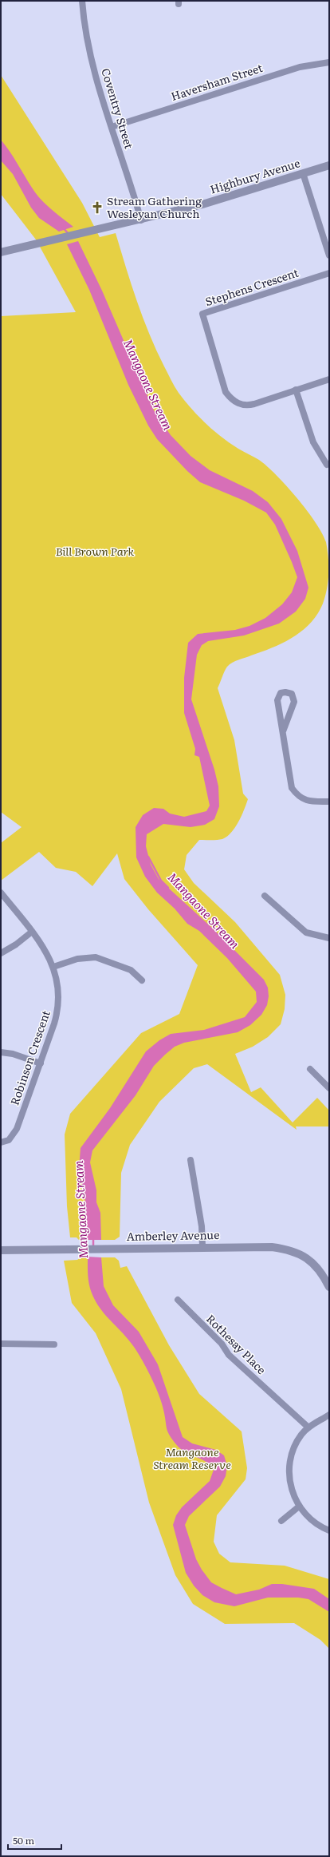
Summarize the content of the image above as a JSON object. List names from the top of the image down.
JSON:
{
  "streets": {
    "street": [
      "Haversham Street",
      "Coventry Street",
      "Highbury Avenue",
      "Stephens Crescent",
      "Robinson Crescent",
      "Amberley Avenue",
      "Rothesay Place"
    ]
  },
  "crossings": [
    ["Haversham Street", "Coventry Street"],
    ["Coventry Street", "Highbury Avenue"]
  ],
  "water": ["Mangaone Stream"],
  "parks": ["Bill Brown Park", "Mangaone Stream Reserve"],
  "places": {
    "church": ["Stream Gathering Wesleyan Church"]
  },
  "scale_bar": "50 m"
}
